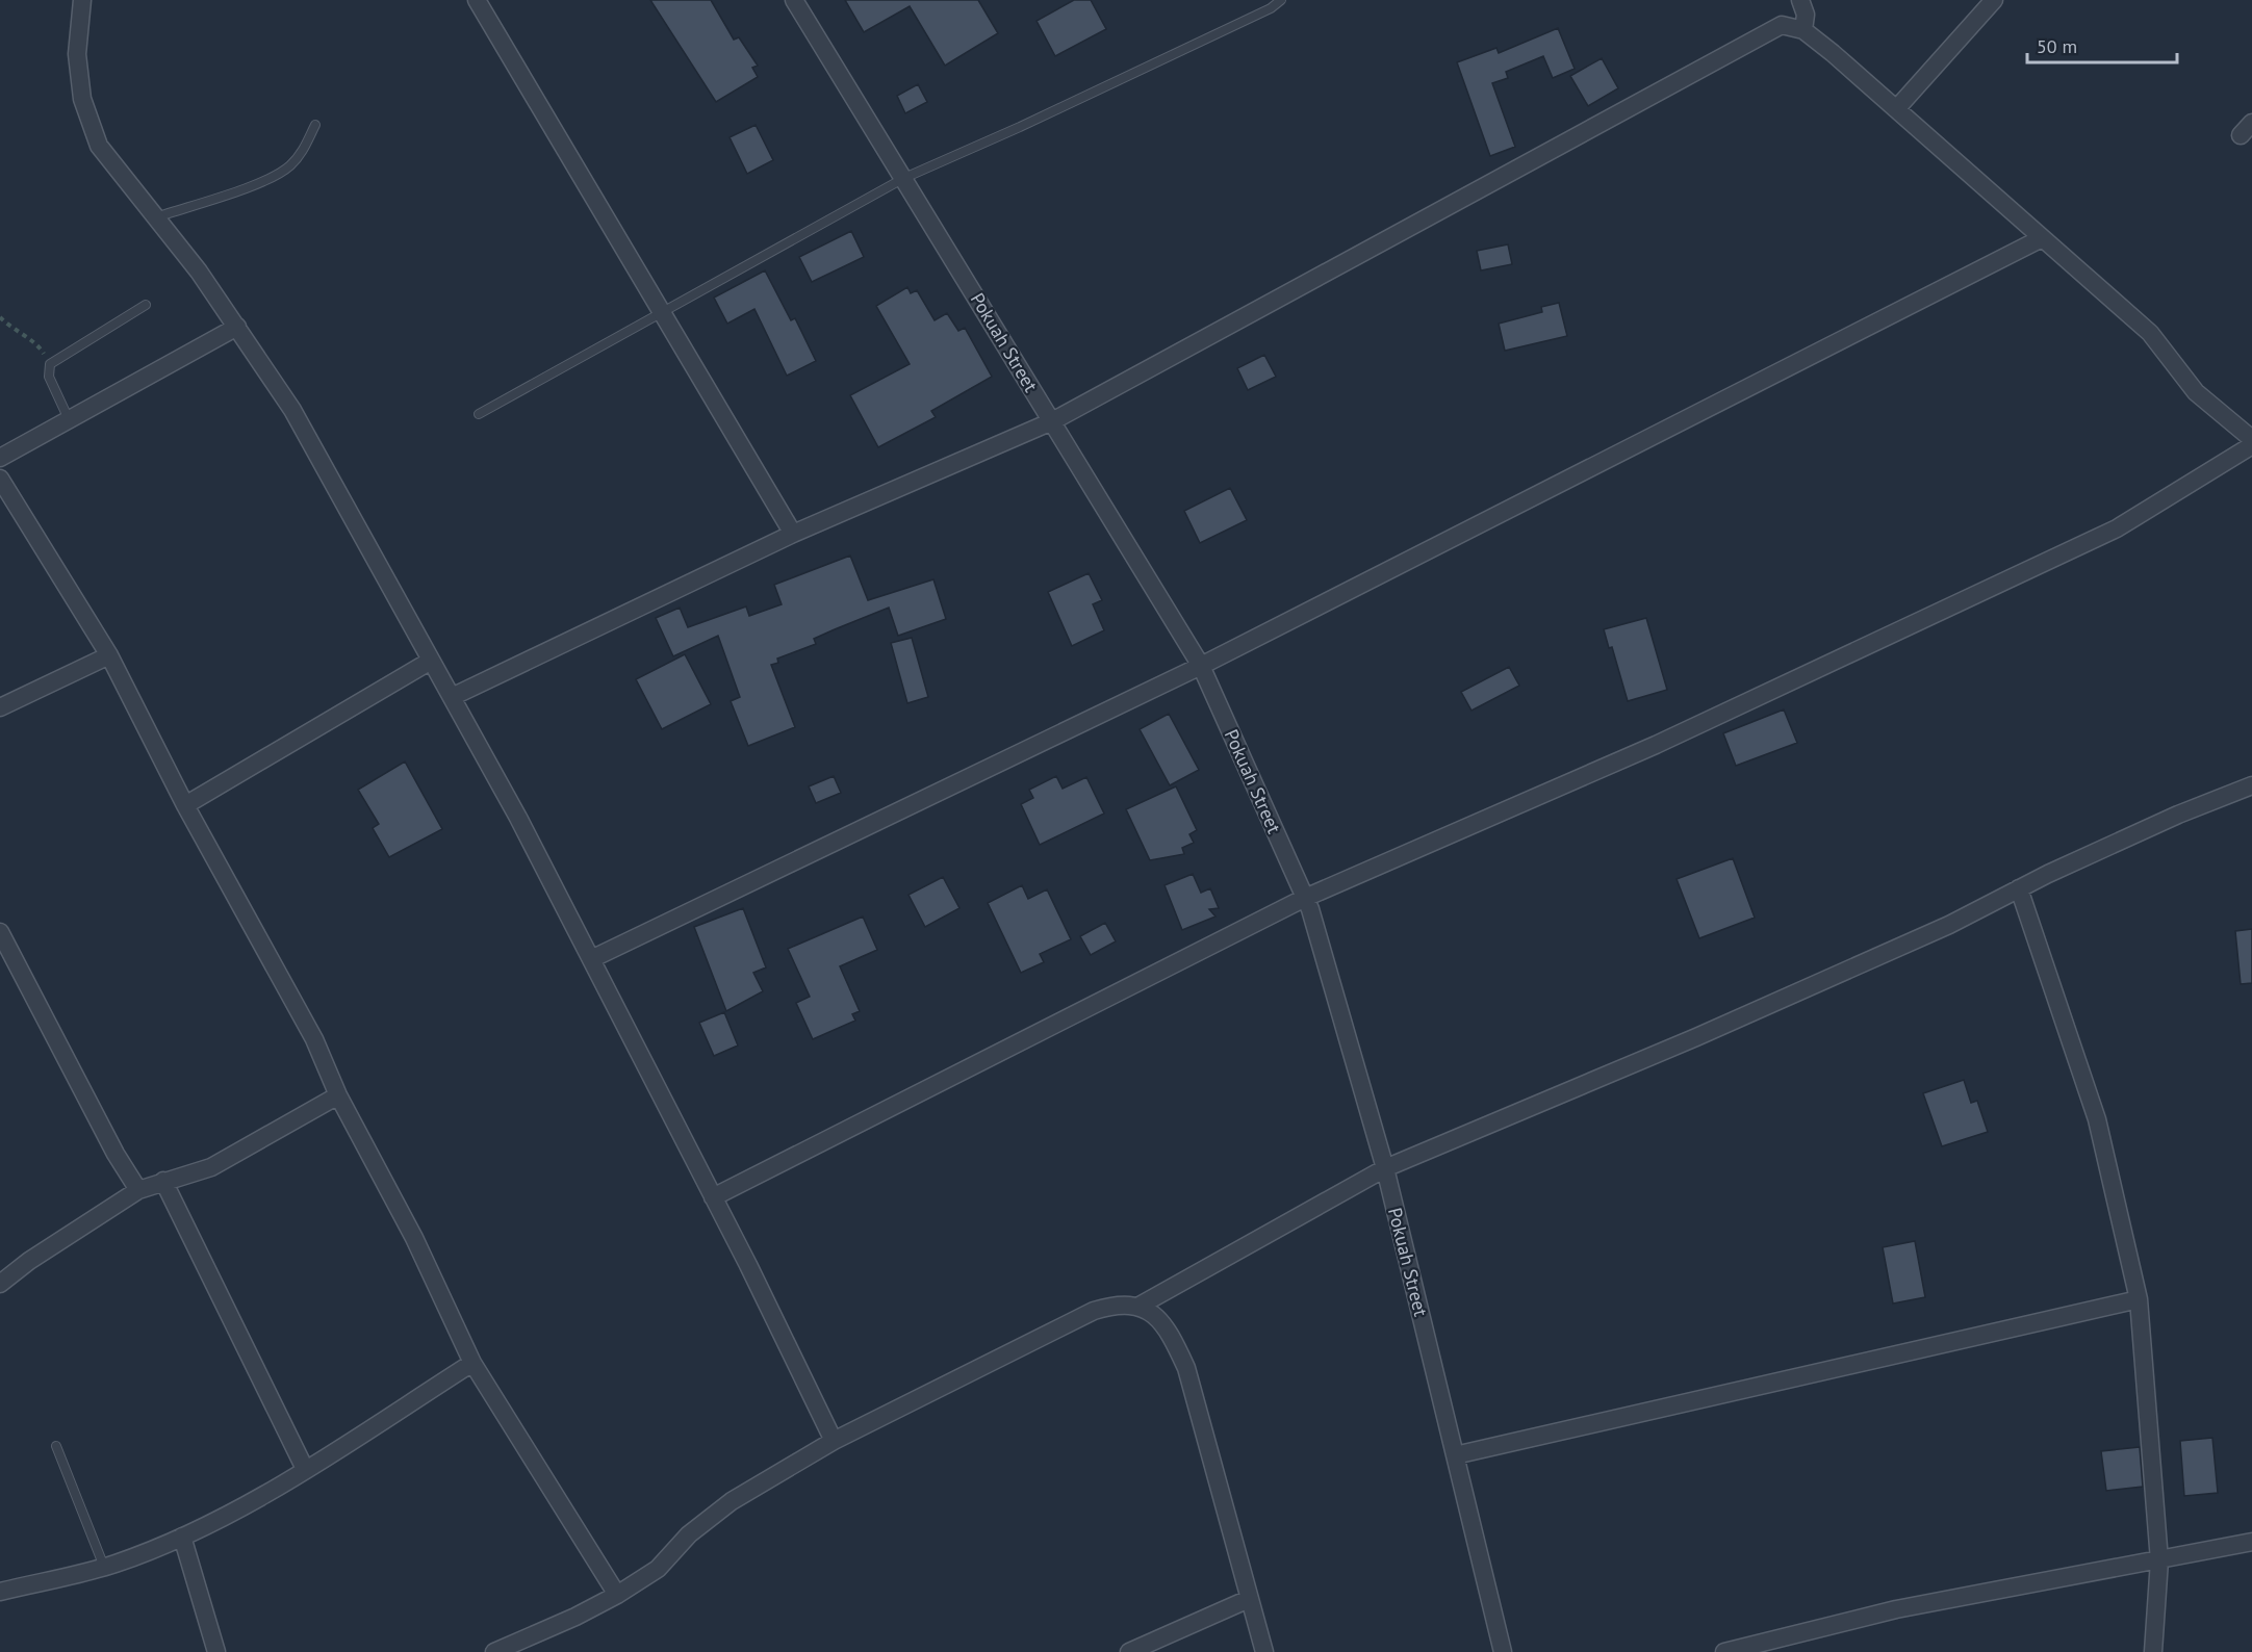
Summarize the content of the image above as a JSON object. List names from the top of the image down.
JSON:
{
  "streets": {
    "street": ["Pokuah Street"]
  },
  "scale_bar": "50 m"
}
